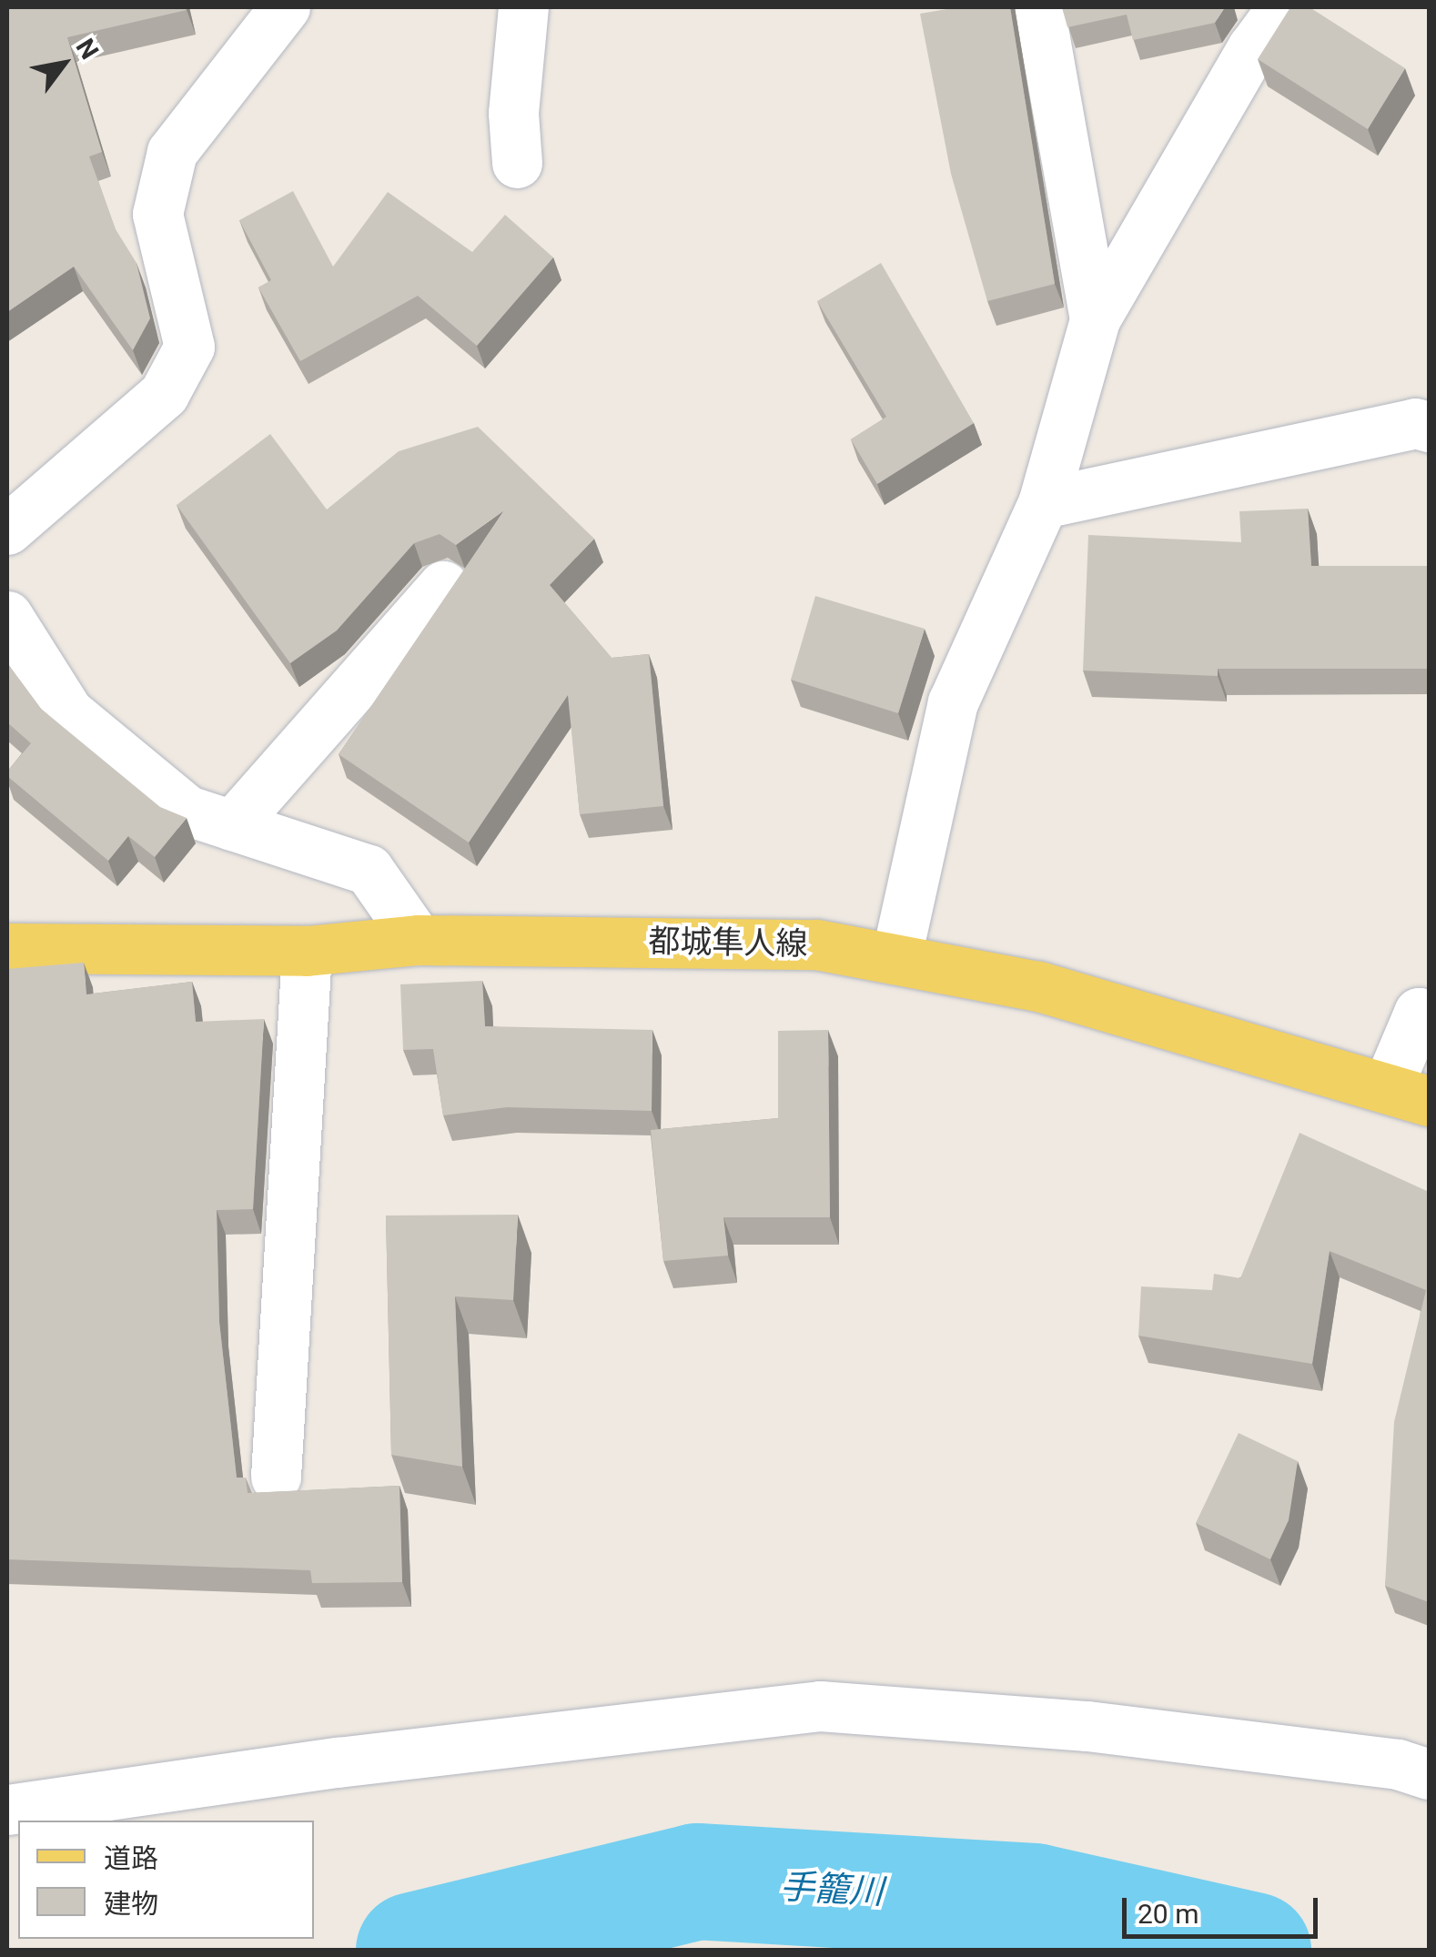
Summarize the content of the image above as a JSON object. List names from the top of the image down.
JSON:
{
  "streets": {
    "main road": ["都城隼人線"]
  },
  "water": ["手籠川"],
  "legend": ["道路", "建物"],
  "scale_bar": "20 m",
  "north": "top right"
}
